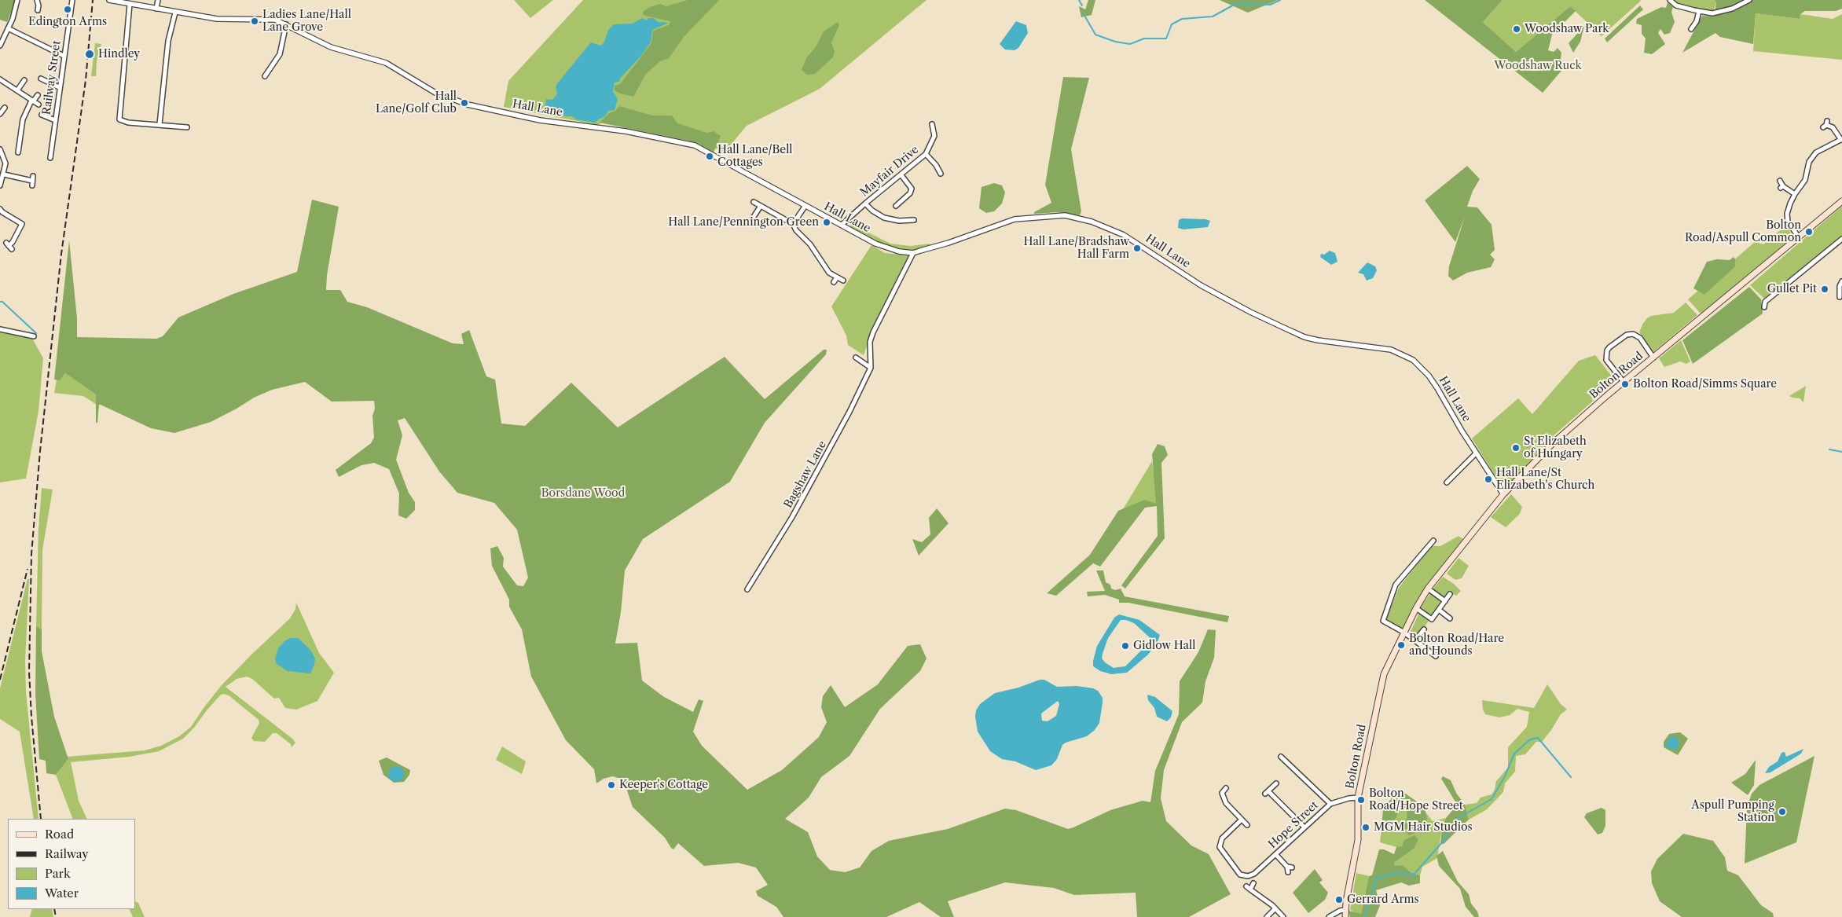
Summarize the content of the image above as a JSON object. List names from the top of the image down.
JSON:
{
  "streets": {
    "main road": ["Bolton Road"],
    "street": [
      "Railway Street",
      "Hall Lane",
      "Mayfair Drive",
      "Bagshaw Lane",
      "Hope Street"
    ]
  },
  "crossings": [
    ["Hall Lane", "Mayfair Drive"],
    ["Hall Lane", "Bolton Road"],
    ["Bolton Road", "Hope Street"]
  ],
  "parks": ["Woodshaw Ruck", "Borsdane Wood"],
  "places": [
    "Edington Arms",
    "Ladies Lane/Hall Lane Grove",
    "Woodshaw Park",
    "Hindley",
    "Hall Lane/Golf Club",
    "Hall Lane/Bell Cottages",
    "Hall Lane/Pennington Green",
    "Bolton Road/Aspull Common",
    "Hall Lane/Bradshaw Hall Farm",
    "Gullet Pit",
    "Bolton Road/Simms Square",
    "St Elizabeth of Hungary",
    "Hall Lane/St Elizabeth's Church",
    "Bolton Road/Hare and Hounds",
    "Gidlow Hall",
    "Keeper's Cottage",
    "Bolton Road/Hope Street",
    "Aspull Pumping Station",
    "MGM Hair Studios",
    "Gerrard Arms"
  ],
  "legend": [
    "Road",
    "Railway",
    "Park",
    "Water"
  ]
}
